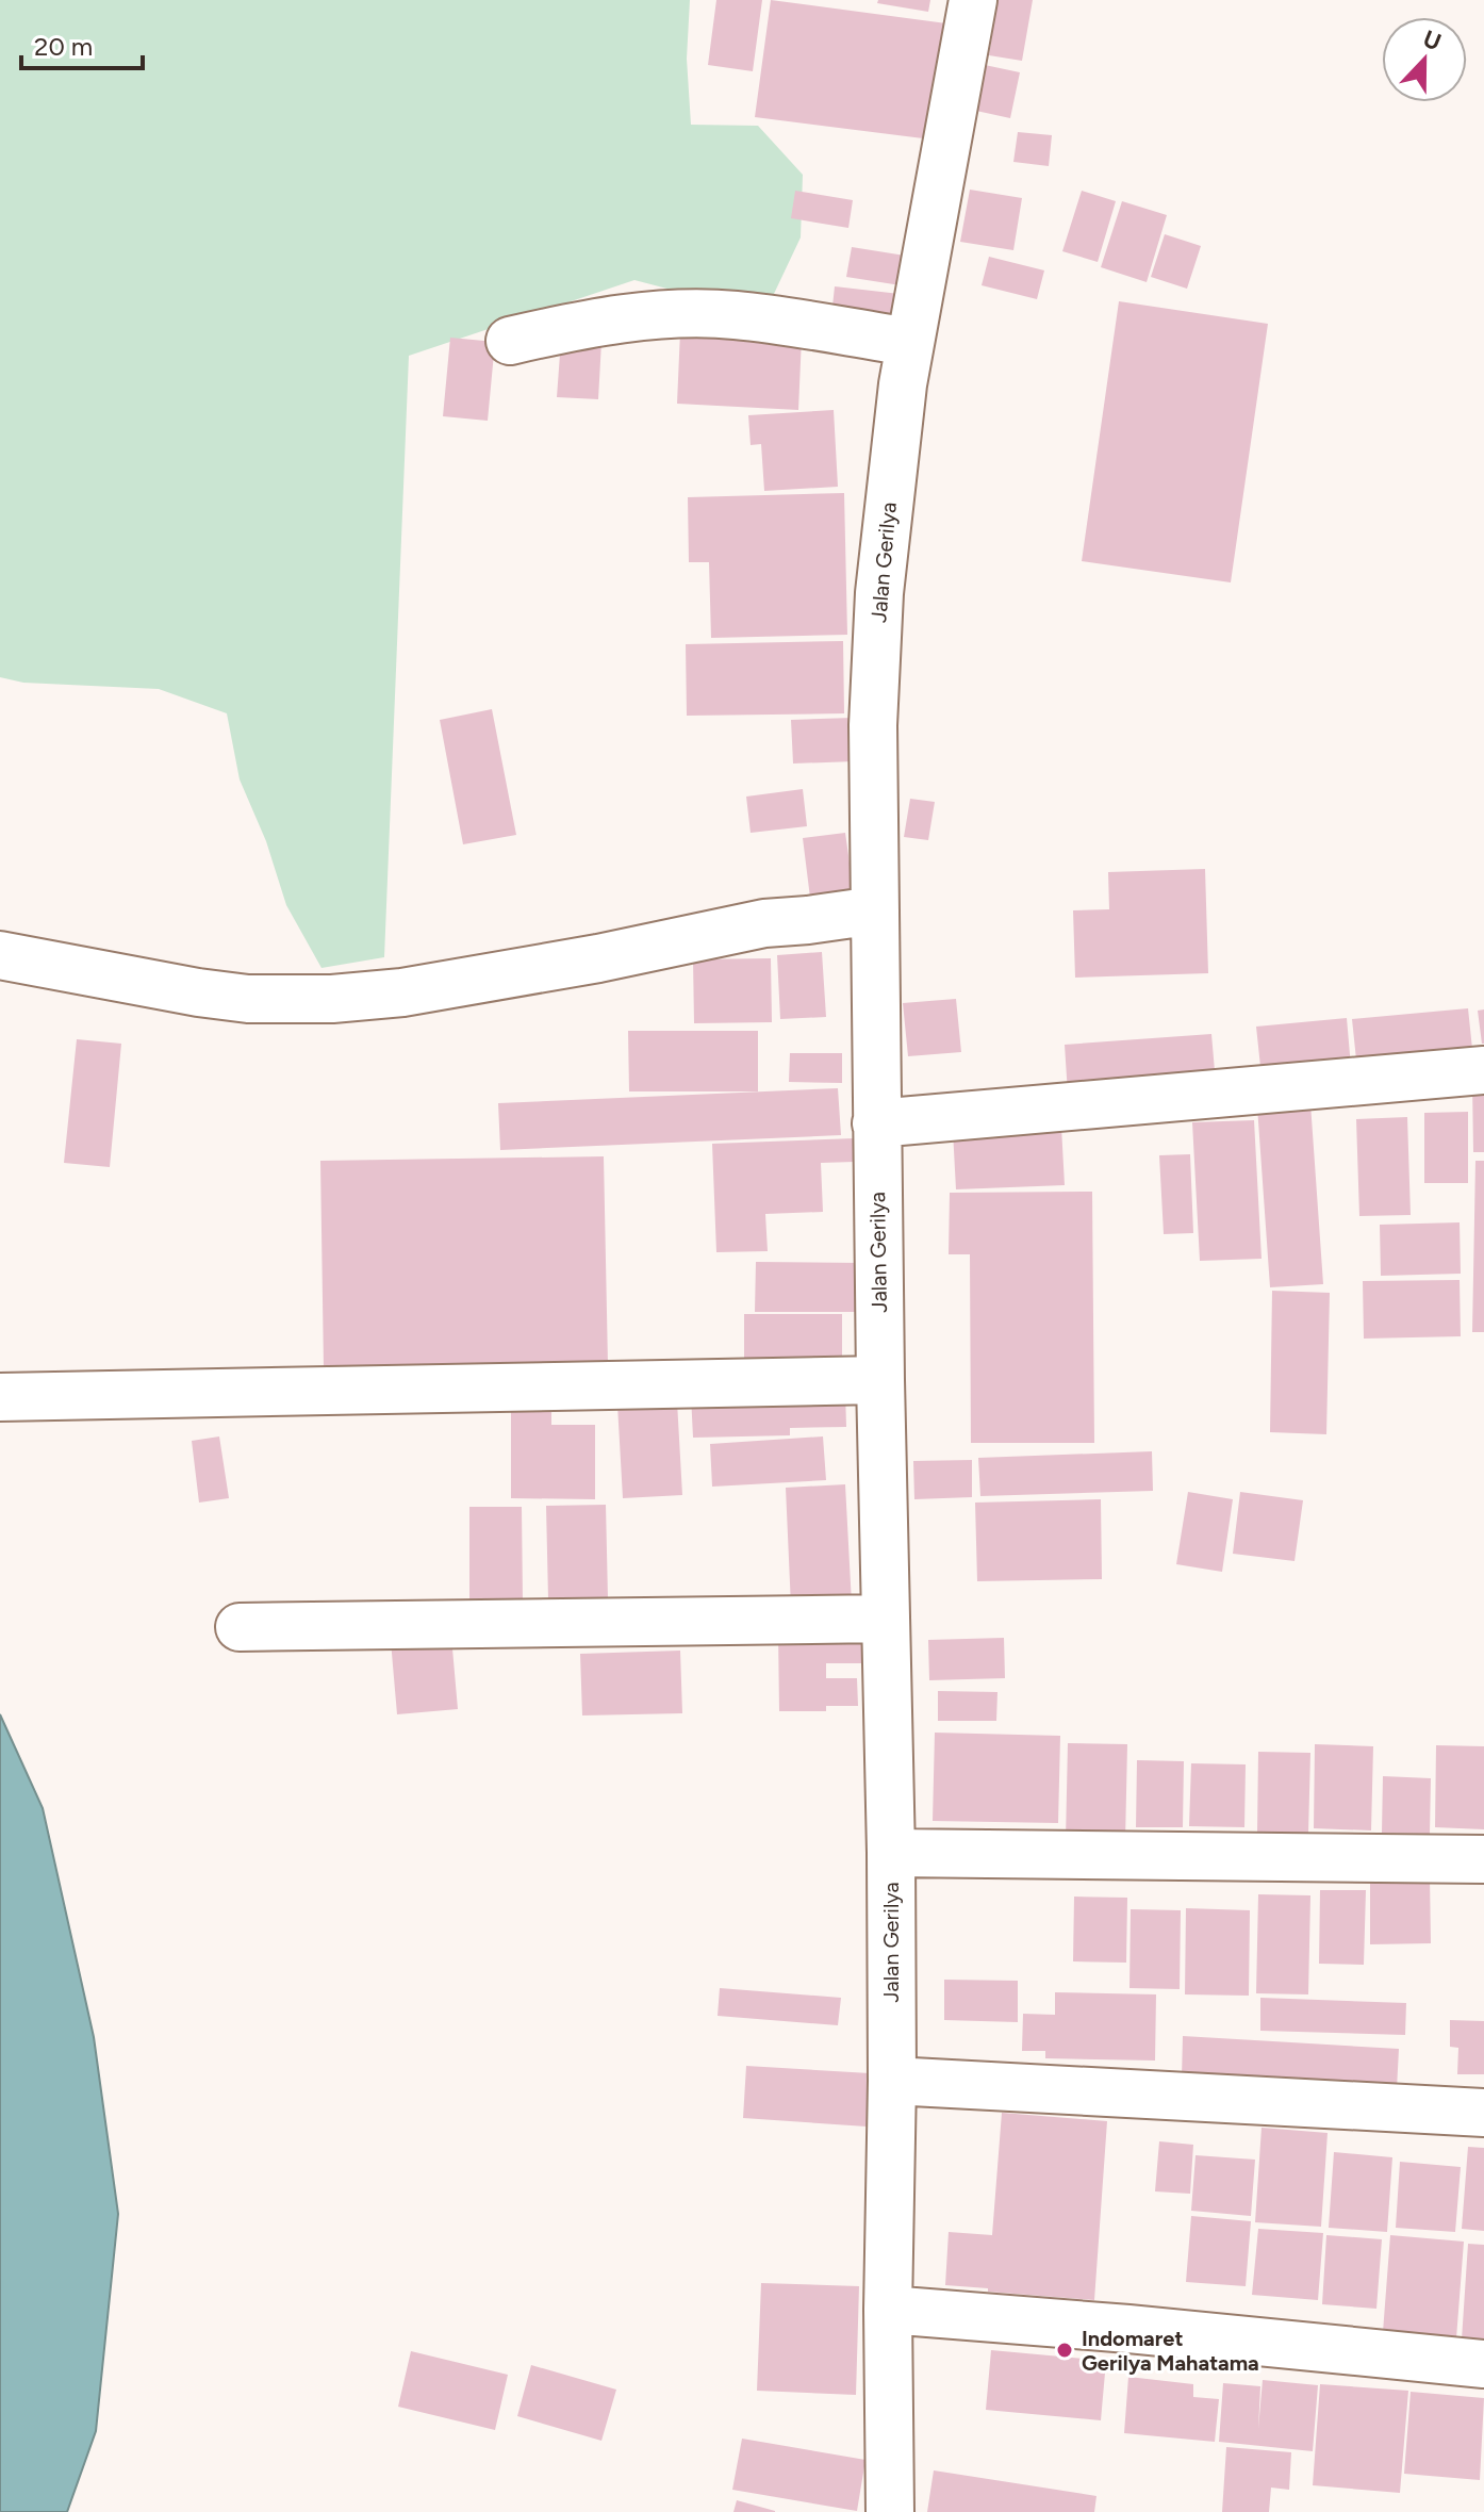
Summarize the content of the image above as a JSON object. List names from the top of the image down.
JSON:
{
  "streets": {
    "street": ["Jalan Gerilya"]
  },
  "places": ["Indomaret Gerilya Mahatama"],
  "scale_bar": "20 m",
  "north": "top"
}
